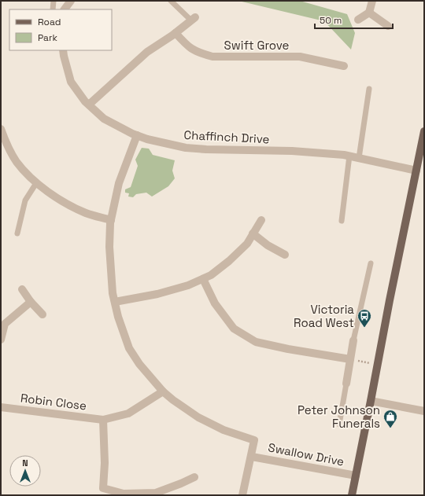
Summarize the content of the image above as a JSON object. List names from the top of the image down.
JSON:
{
  "streets": {
    "street": [
      "Swift Grove",
      "Chaffinch Drive",
      "Robin Close",
      "Swallow Drive"
    ]
  },
  "crossings": [
    ["Chaffinch Drive", "Swallow Drive"],
    ["Robin Close", "Swallow Drive"]
  ],
  "places": {
    "bus stop": ["Victoria Road West"],
    "shop": ["Peter Johnson Funerals"]
  },
  "legend": ["Road", "Park"],
  "scale_bar": "50 m",
  "north": "top"
}
